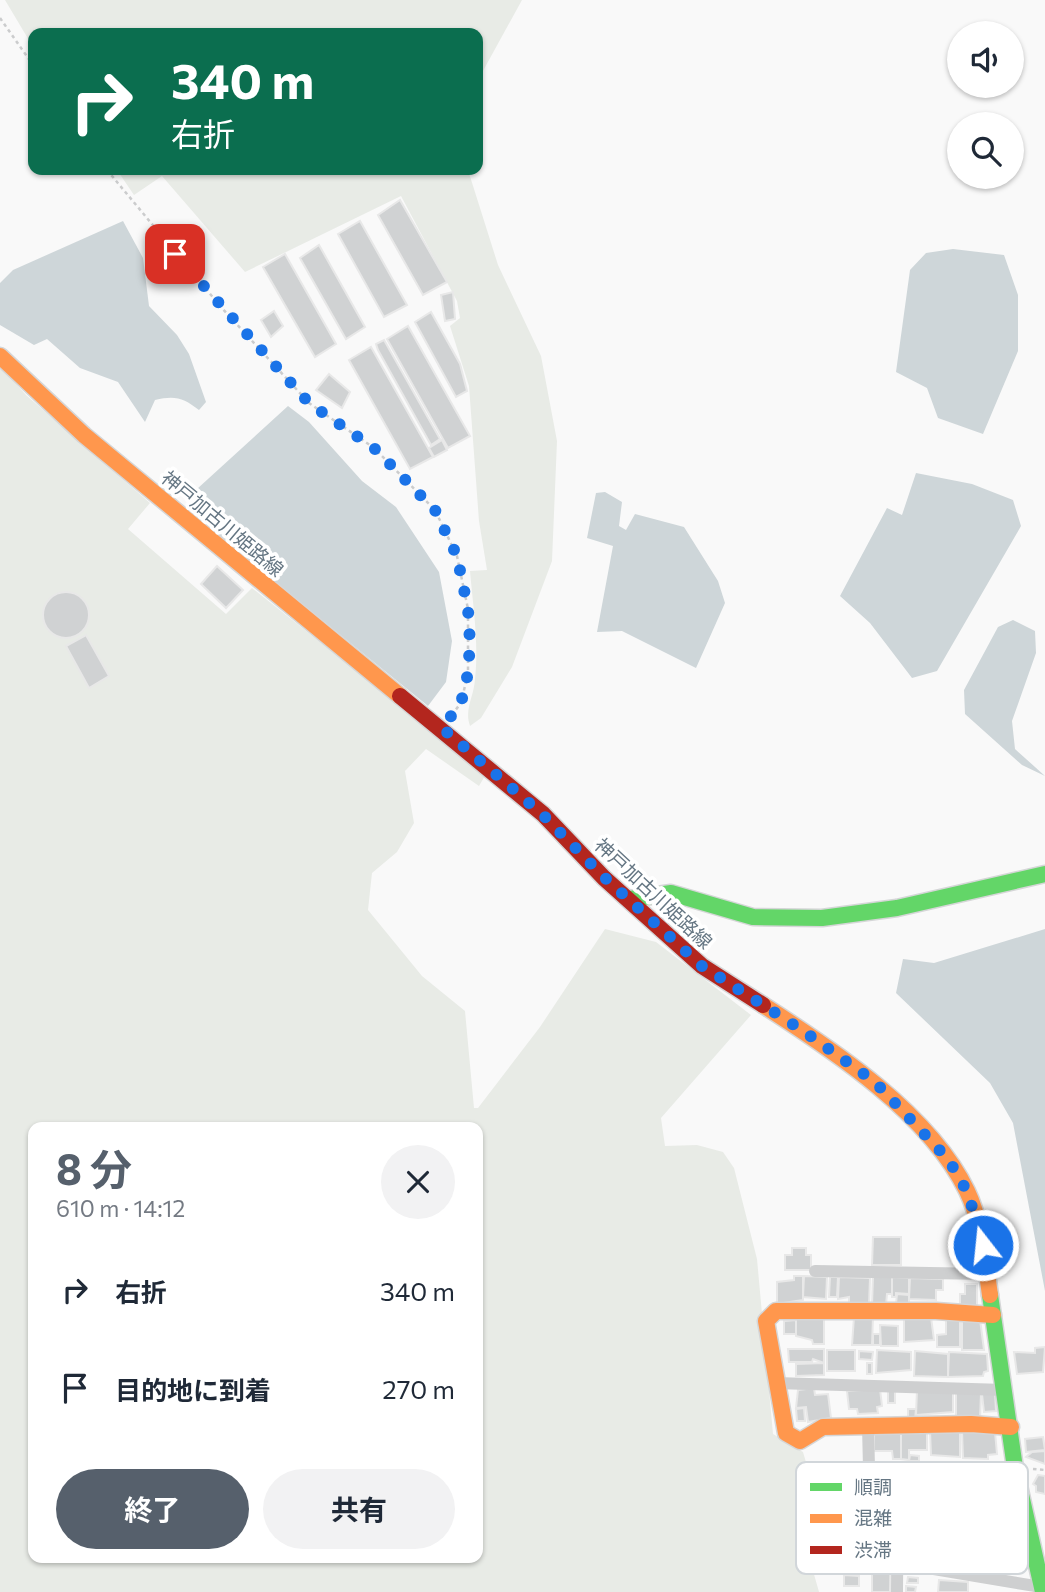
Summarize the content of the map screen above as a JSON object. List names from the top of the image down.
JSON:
{
  "streets": {
    "main road": ["神戸加古川姫路線"]
  },
  "legend": ["順調", "混雑", "渋滞"],
  "page": {
    "turn": ["340 m", "右折"],
    "heading": ["8 分", "610 m · 14:12"],
    "list": [
      {
        "name": "右折",
        "value": "340 m"
      },
      {
        "name": "目的地に到着",
        "value": "270 m"
      }
    ],
    "buttons": ["終了", "共有"]
  }
}
